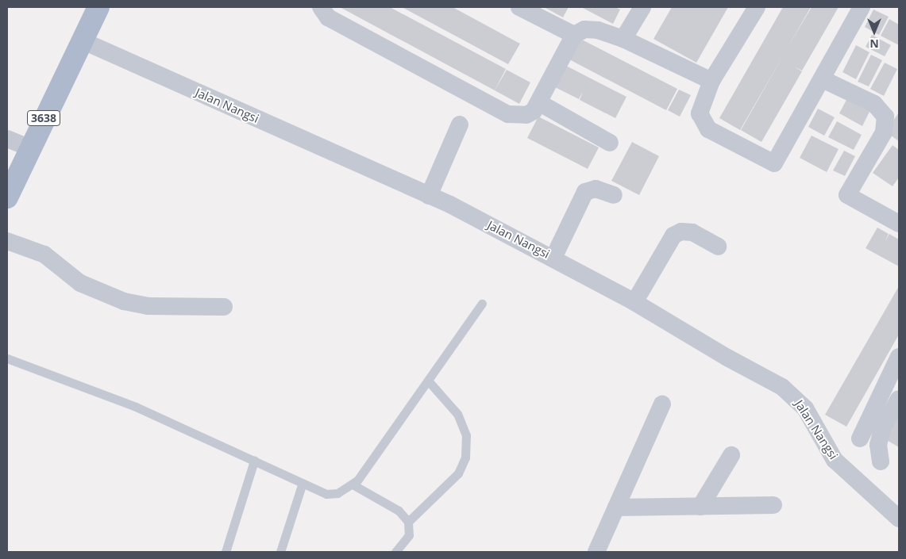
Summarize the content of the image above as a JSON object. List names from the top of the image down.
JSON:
{
  "streets": {
    "main road": ["3638"],
    "street": ["Jalan Nangsi"]
  },
  "crossings": [
    ["Jalan Nangsi", "3638"]
  ],
  "north": "bottom"
}
